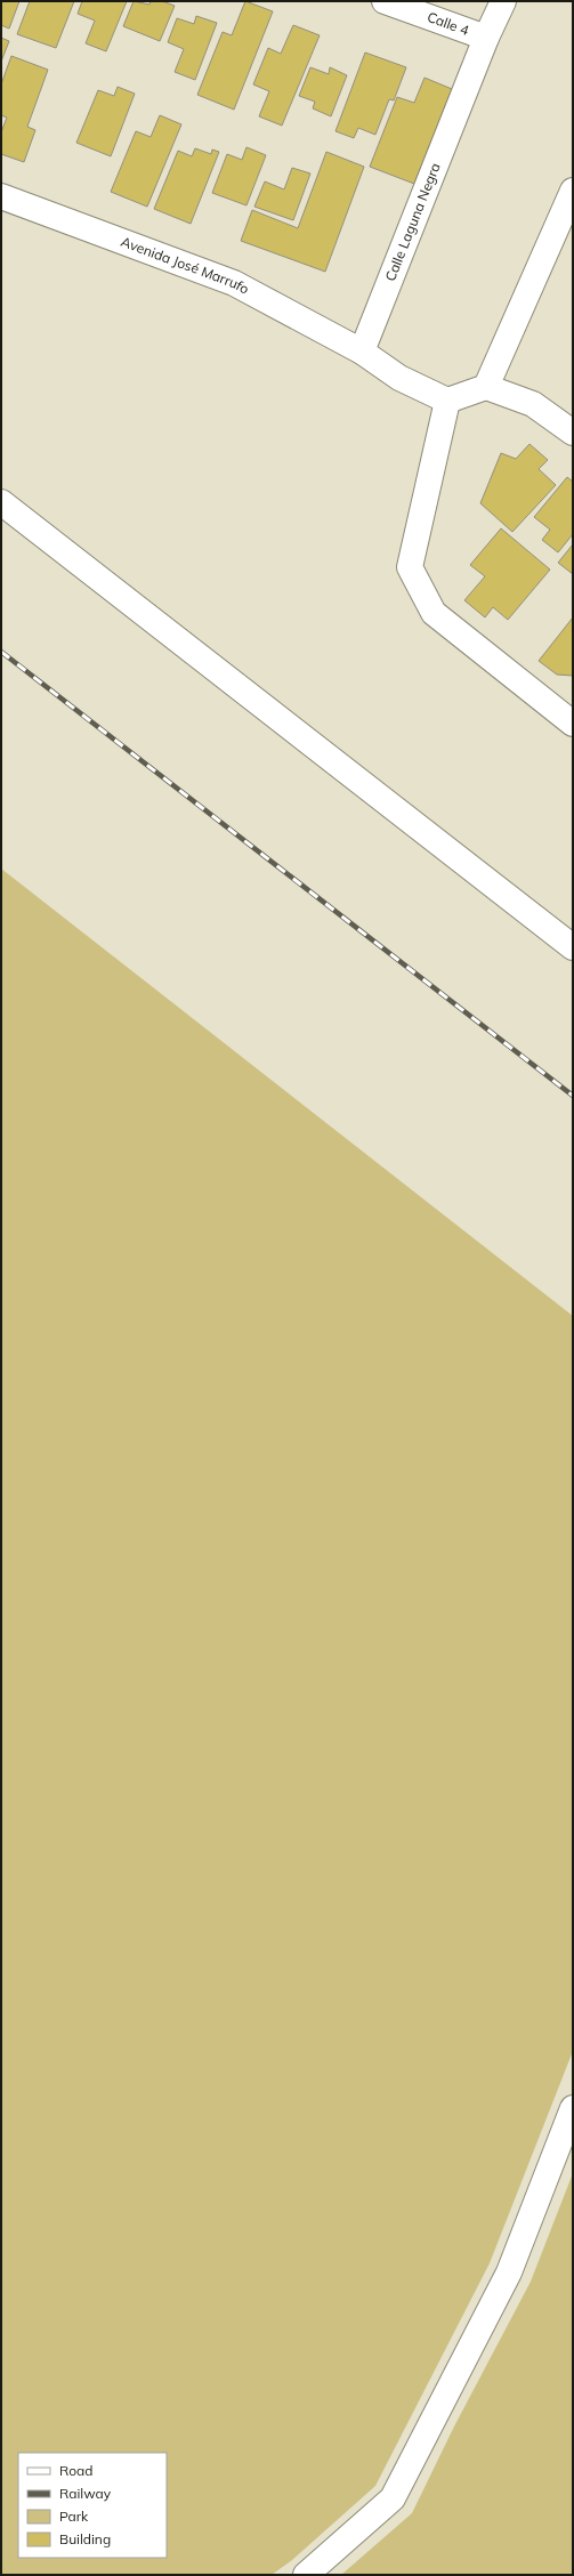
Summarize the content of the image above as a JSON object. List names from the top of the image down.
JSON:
{
  "streets": {
    "street": ["Calle 4", "Calle Laguna Negra", "Avenida José Marrufo"]
  },
  "crossings": [
    ["Calle 4", "Calle Laguna Negra"],
    ["Calle Laguna Negra", "Avenida José Marrufo"]
  ],
  "legend": [
    "Road",
    "Railway",
    "Park",
    "Building"
  ]
}
